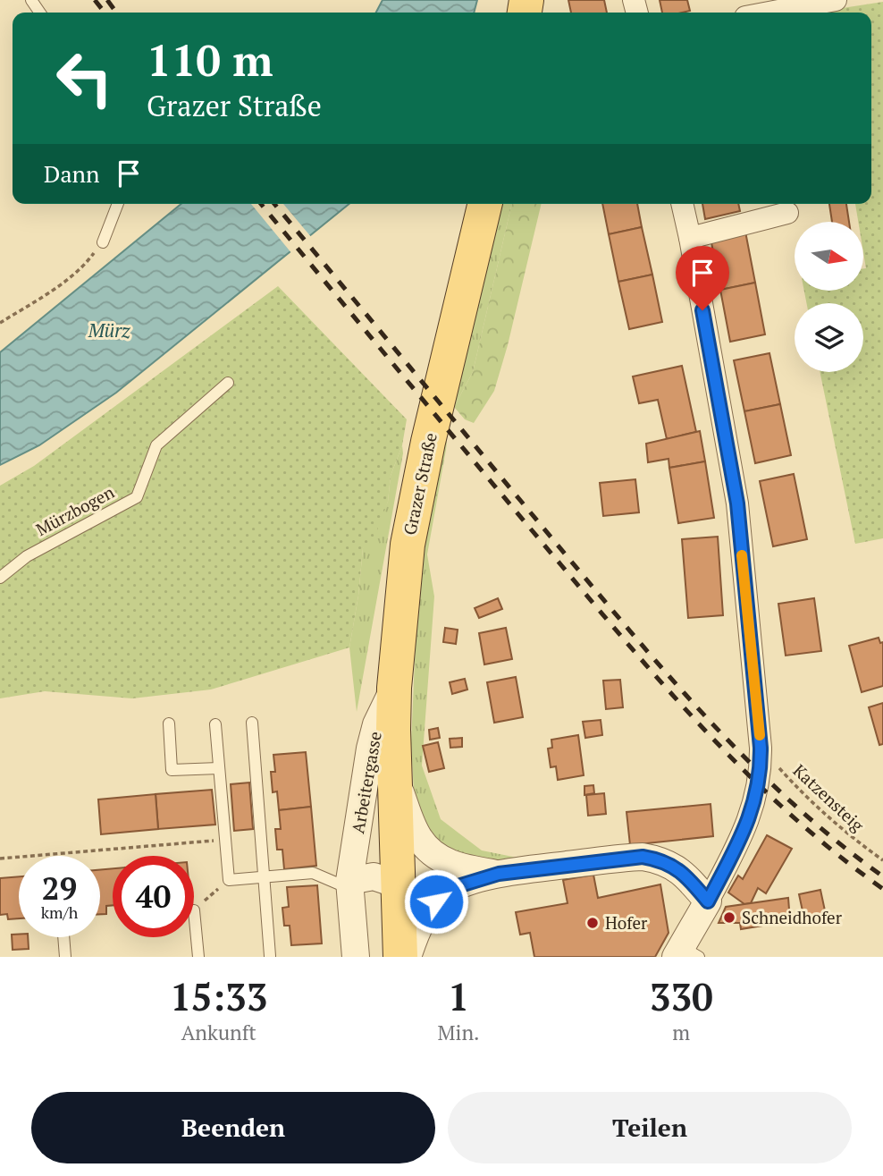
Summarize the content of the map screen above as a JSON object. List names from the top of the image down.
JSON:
{
  "streets": {
    "main road": ["Grazer Straße"],
    "street": ["Arbeitergasse"],
    "lane": ["Mürzbogen"],
    "path": ["Katzensteig"]
  },
  "crossings": [
    ["Grazer Straße", "Arbeitergasse"]
  ],
  "water": ["Mürz"],
  "places": ["Schneidhofer", "Hofer"],
  "north": "right",
  "page": {
    "turn": ["110 m", "Grazer Straße"],
    "then": "Dann",
    "speed": "29 km/h",
    "limit": "40",
    "eta": [
      "15:33",
      "Ankunft",
      "1",
      "Min.",
      "330",
      "m"
    ],
    "buttons": ["Beenden", "Teilen"]
  }
}
